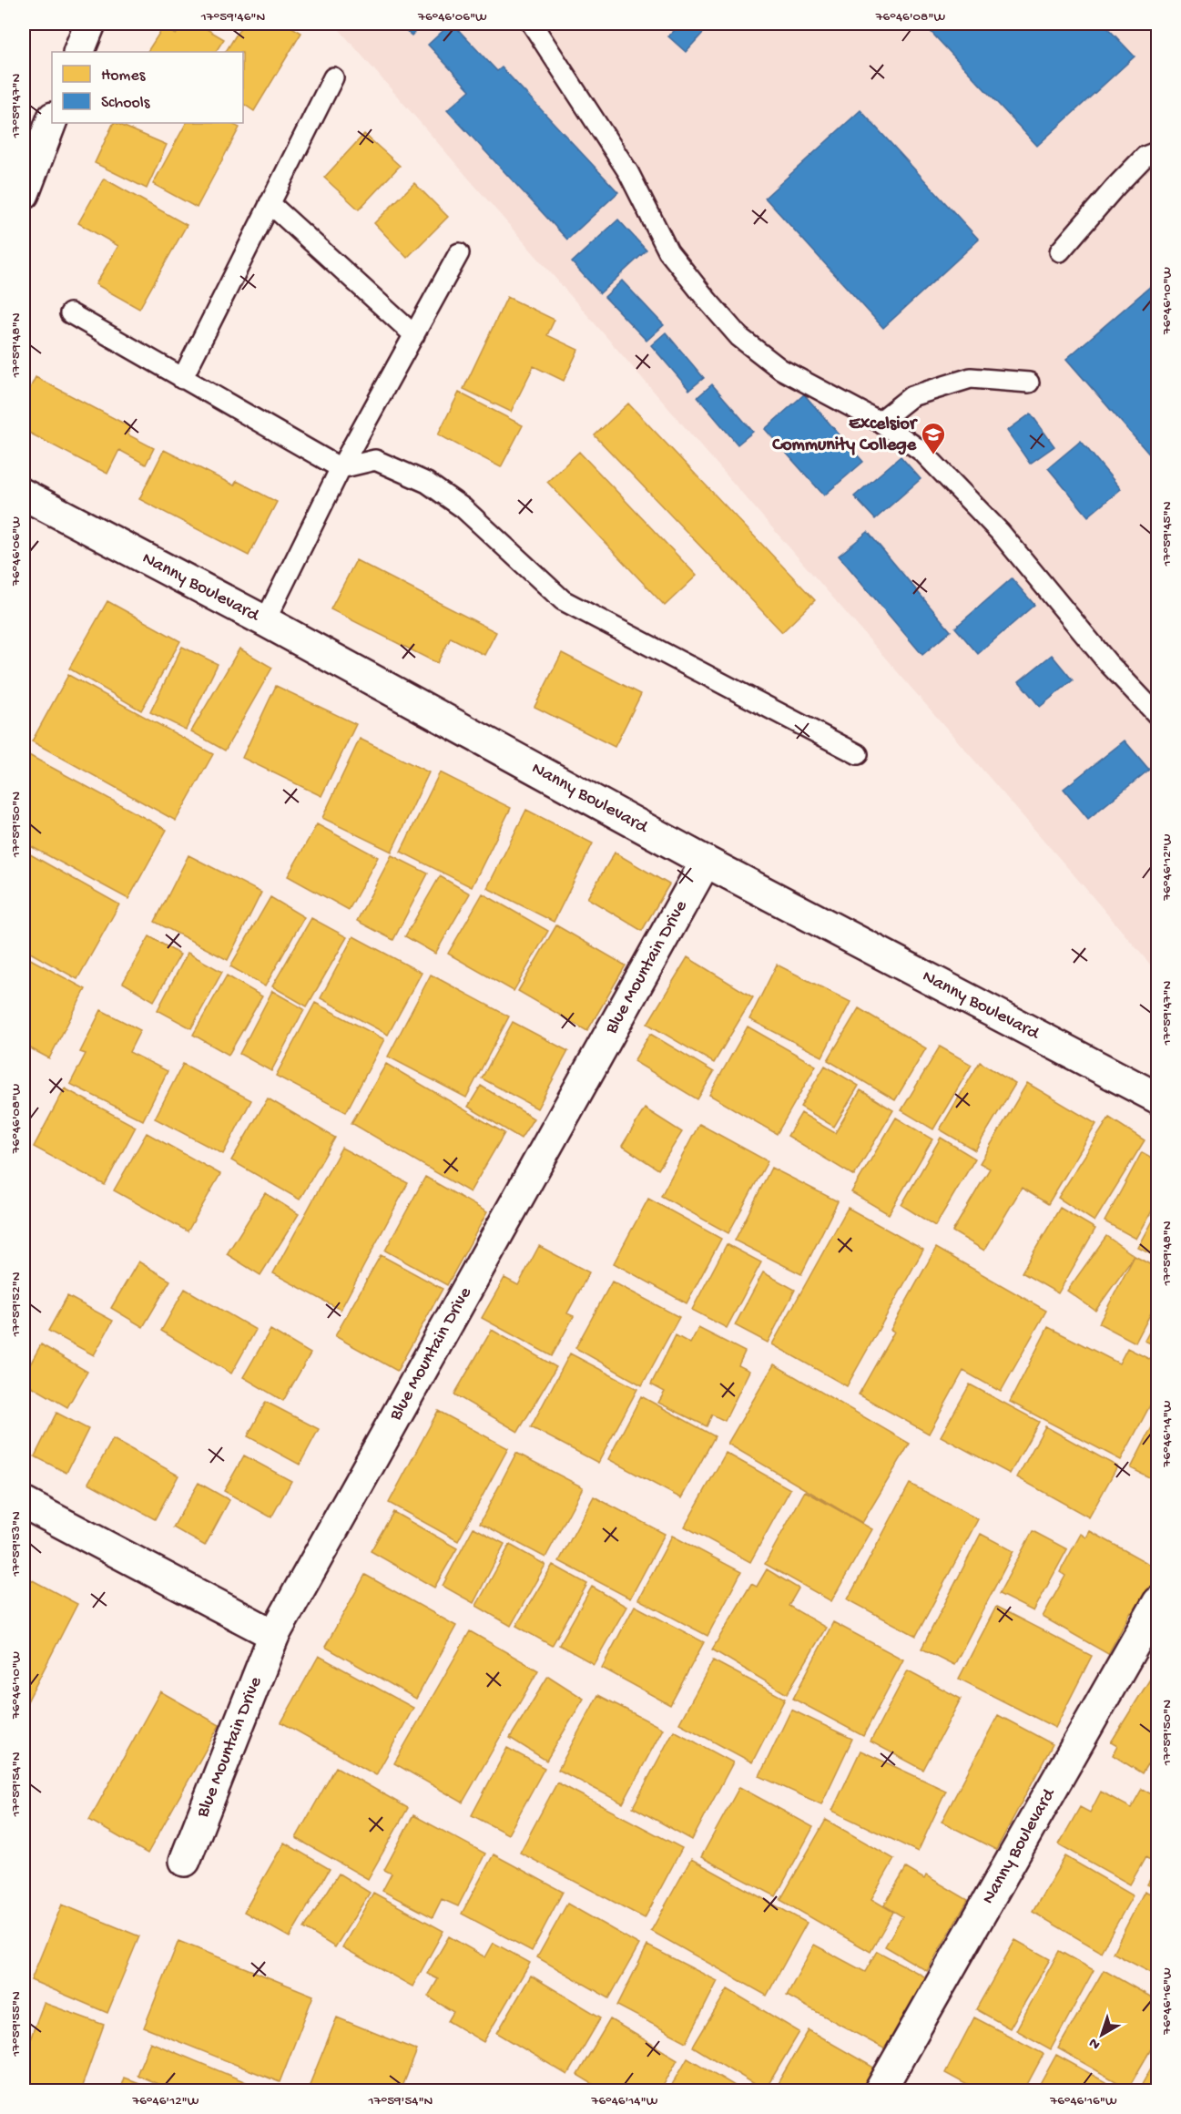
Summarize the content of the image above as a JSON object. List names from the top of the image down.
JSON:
{
  "streets": {
    "street": ["Nanny Boulevard", "Blue Mountain Drive"]
  },
  "crossings": [
    ["Nanny Boulevard", "Blue Mountain Drive"]
  ],
  "places": {
    "school or university": ["Excelsior Community College"]
  },
  "legend": ["Homes", "Schools"],
  "north": "bottom left",
  "coordinates": [
    "17°59'46\"N",
    "76°46'06\"W",
    "76°46'08\"W",
    "17°59'47\"N",
    "76°46'10\"W",
    "17°59'48\"N",
    "17°59'45\"N",
    "17°59'50\"N",
    "76°46'12\"W",
    "17°59'52\"N",
    "76°46'14\"W",
    "17°59'53\"N",
    "17°59'54\"N",
    "76°46'16\"W",
    "17°59'55\"N"
  ]
}
